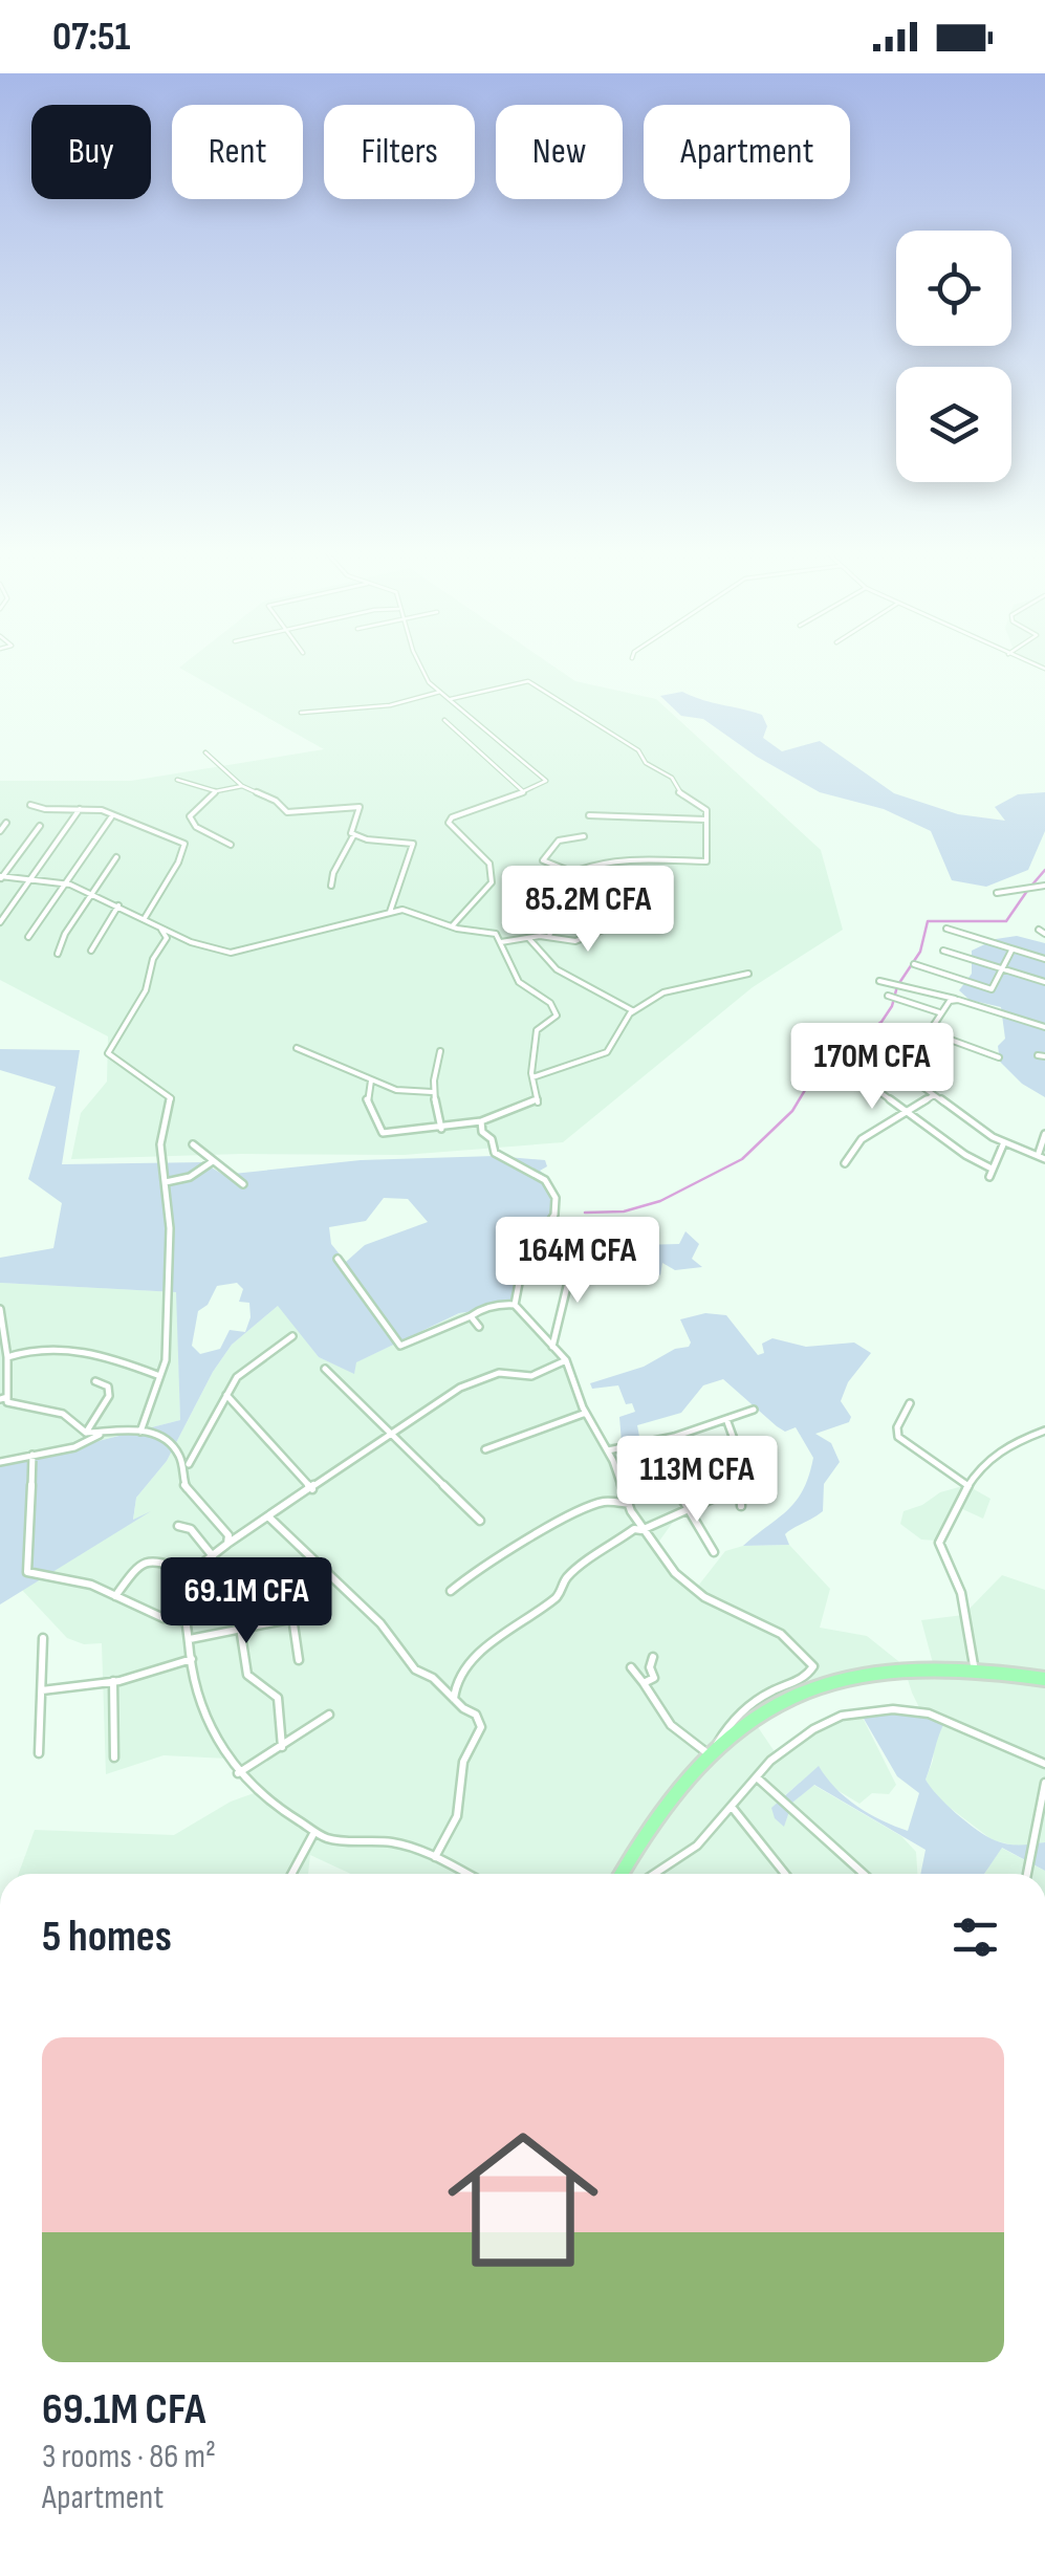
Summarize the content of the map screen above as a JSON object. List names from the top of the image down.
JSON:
{
  "page": {
    "status": "07:51",
    "chip": [
      "Buy",
      "Rent",
      "Filters",
      "New",
      "Apartment"
    ],
    "price": [
      "85.2M CFA",
      "170M CFA",
      "164M CFA",
      "113M CFA",
      "69.1M CFA"
    ],
    "heading": "5 homes",
    "list": [
      {
        "name": "69.1M CFA",
        "note": "3 rooms · 86 m² · Apartment"
      }
    ]
  }
}
